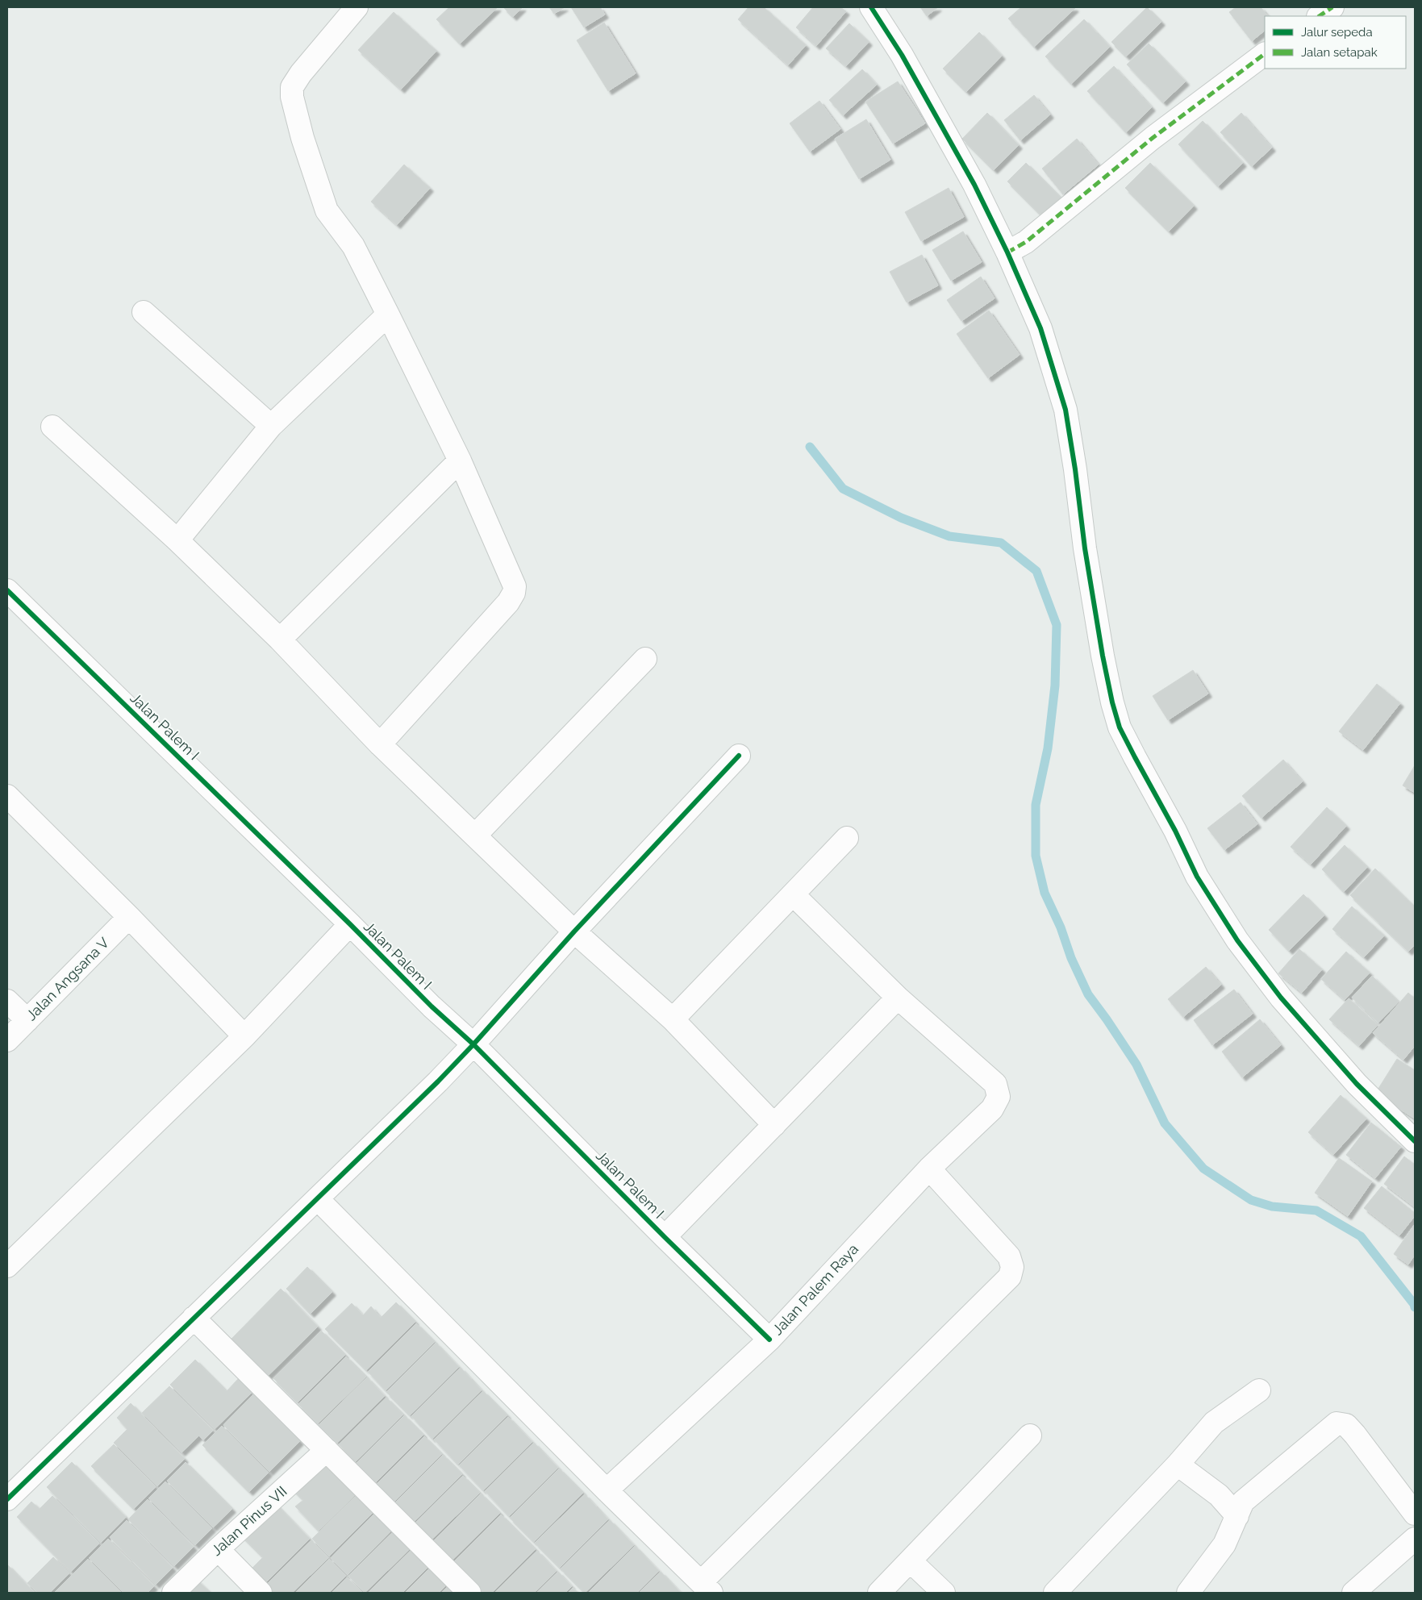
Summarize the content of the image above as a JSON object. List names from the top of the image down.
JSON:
{
  "streets": {
    "street": [
      "Jalan Palem I",
      "Jalan Angsana V",
      "Jalan Palem Raya",
      "Jalan Pinus VII"
    ]
  },
  "crossings": [
    ["Jalan Palem I", "Jalan Palem Raya"]
  ],
  "legend": ["Jalur sepeda", "Jalan setapak"]
}
